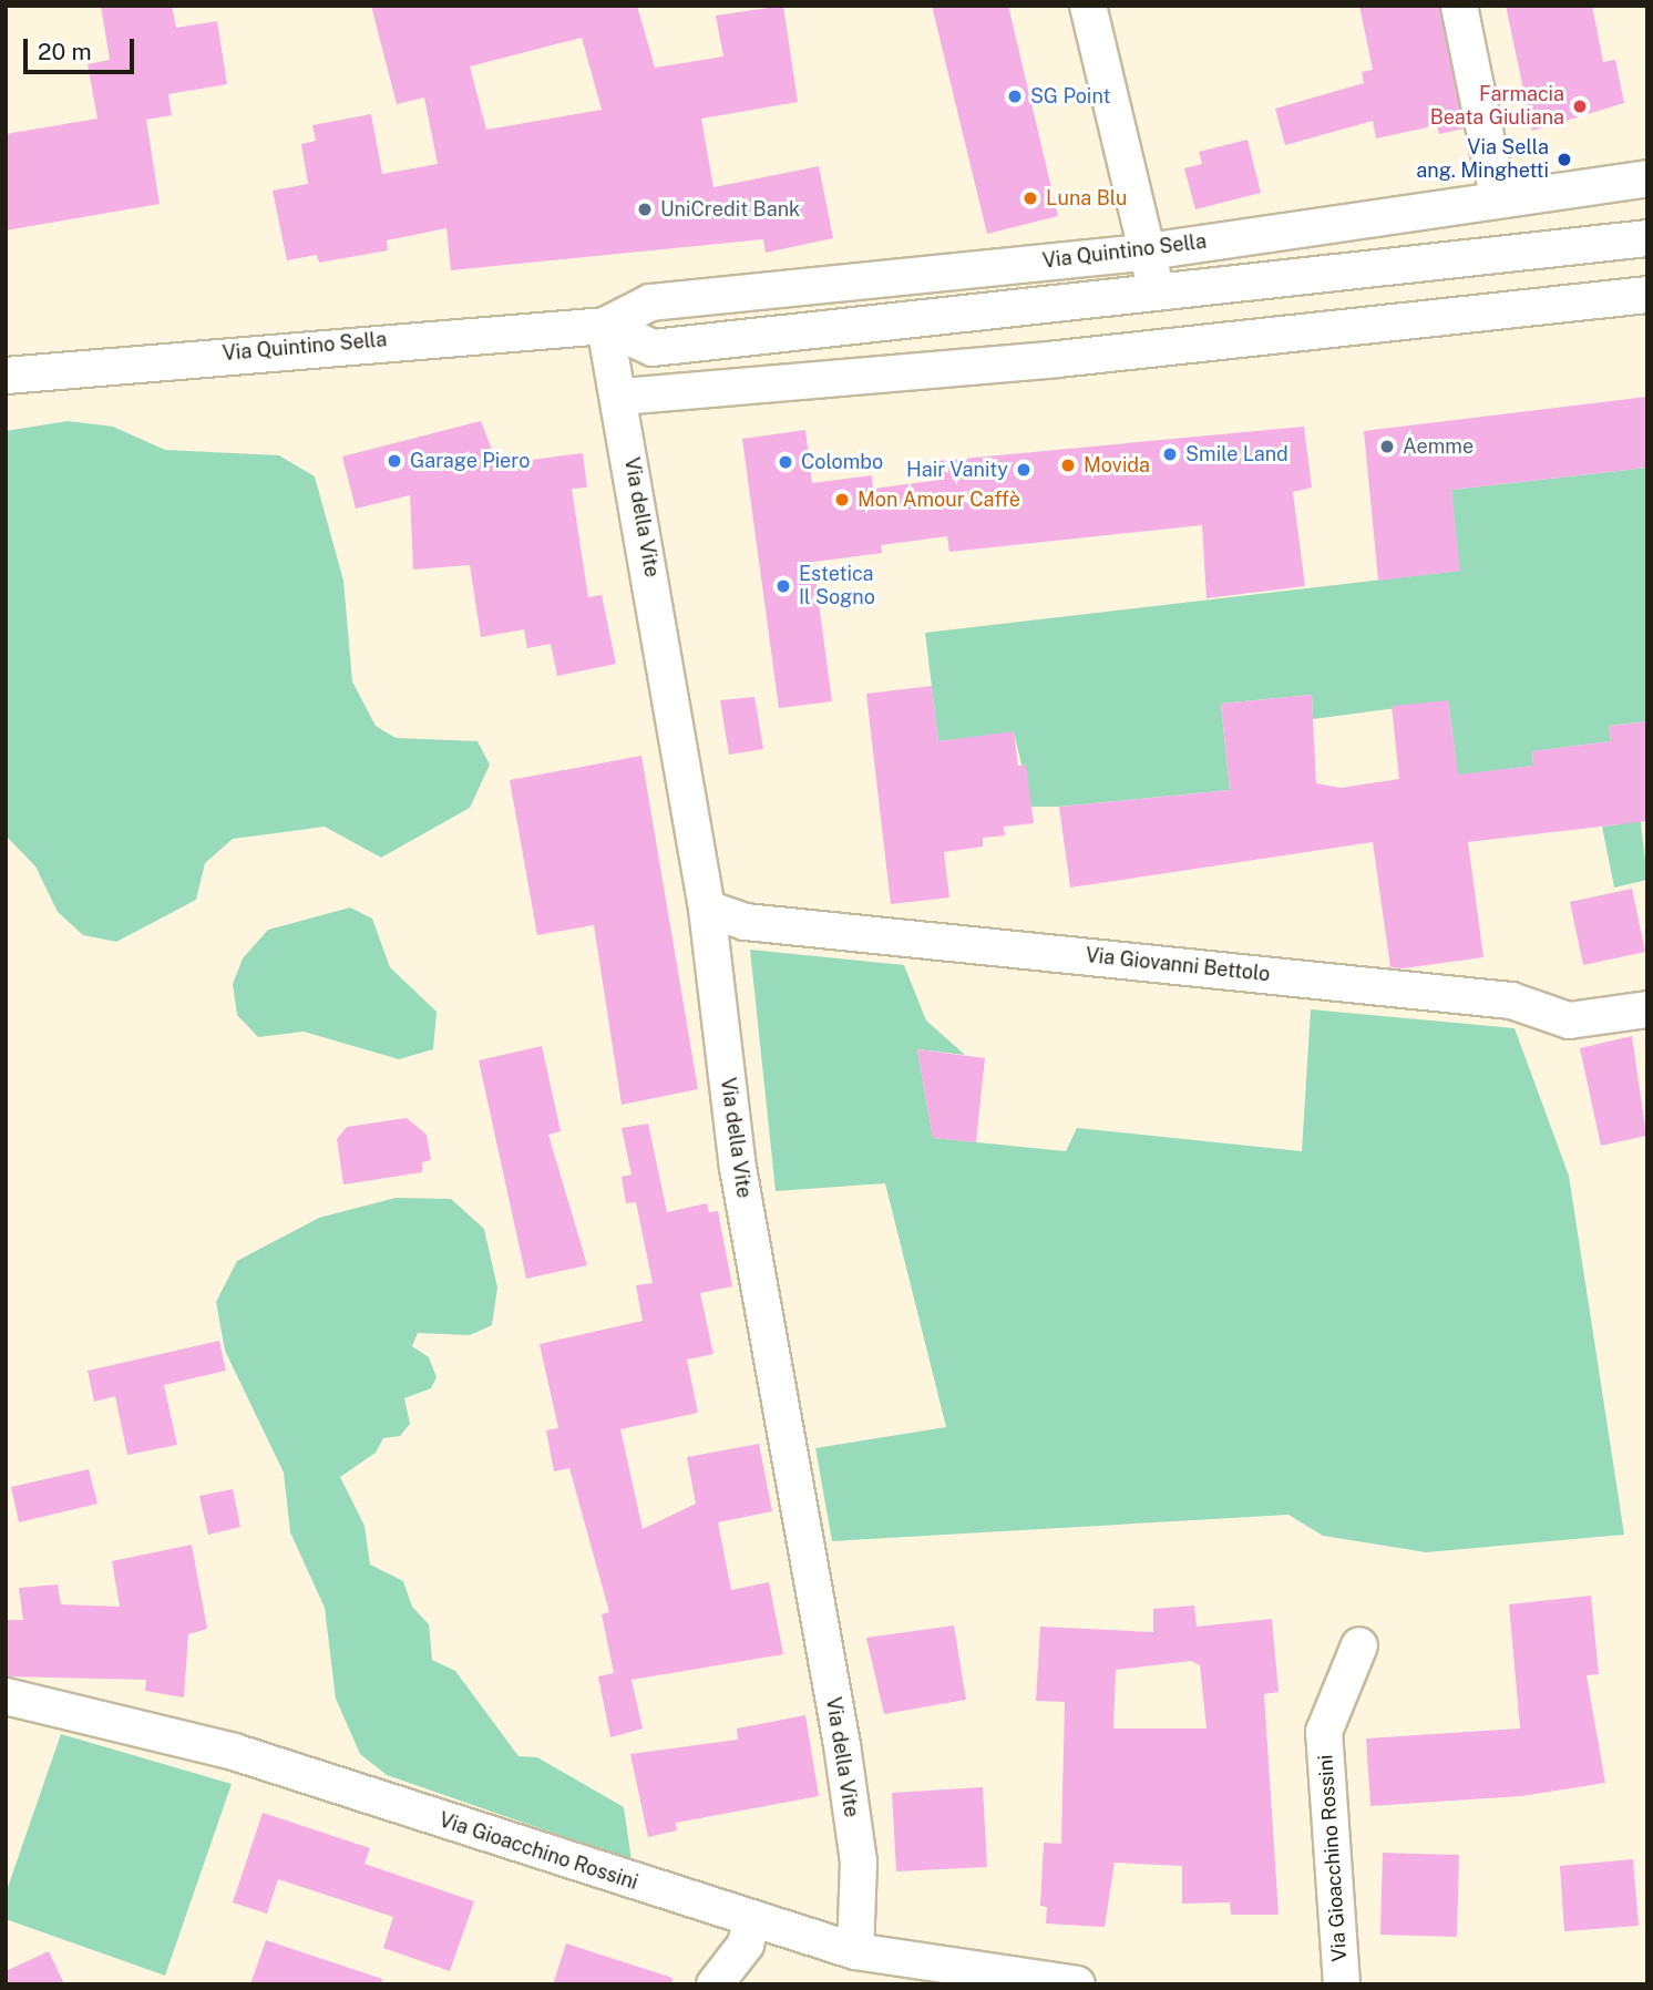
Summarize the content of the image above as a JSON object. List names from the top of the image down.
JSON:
{
  "streets": {
    "street": [
      "Via Quintino Sella",
      "Via della Vite",
      "Via Giovanni Bettolo",
      "Via Gioacchino Rossini"
    ]
  },
  "crossings": [
    ["Via Quintino Sella", "Via della Vite"],
    ["Via della Vite", "Via Giovanni Bettolo"],
    ["Via della Vite", "Via Gioacchino Rossini"]
  ],
  "places": [
    "SG Point",
    "Farmacia Beata Giuliana",
    "Via Sella ang. Minghetti",
    "Luna Blu",
    "UniCredit Bank",
    "Aemme",
    "Smile Land",
    "Garage Piero",
    "Colombo",
    "Movida",
    "Hair Vanity",
    "Mon Amour Caffè",
    "Estetica Il Sogno"
  ],
  "scale_bar": "20 m"
}
